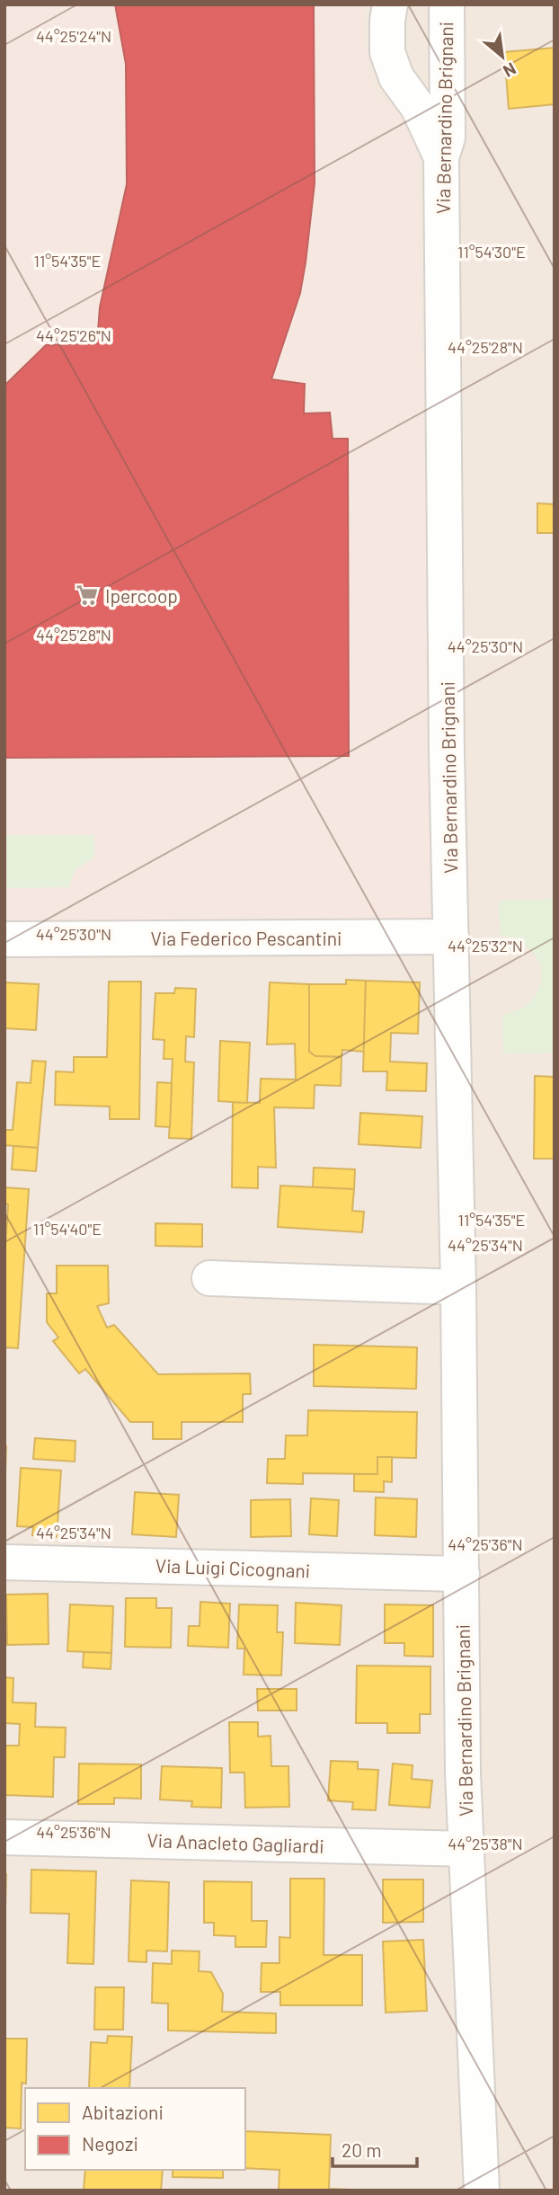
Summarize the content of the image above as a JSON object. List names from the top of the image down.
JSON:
{
  "streets": {
    "street": [
      "Via Bernardino Brignani",
      "Via Federico Pescantini",
      "Via Luigi Cicognani",
      "Via Anacleto Gagliardi"
    ]
  },
  "crossings": [
    ["Via Bernardino Brignani", "Via Federico Pescantini"],
    ["Via Bernardino Brignani", "Via Luigi Cicognani"],
    ["Via Bernardino Brignani", "Via Anacleto Gagliardi"]
  ],
  "places": {
    "supermarket": ["Ipercoop"]
  },
  "legend": ["Abitazioni", "Negozi"],
  "scale_bar": "20 m",
  "north": "bottom right",
  "coordinates": [
    "44°25'24\"N",
    "11°54'30\"E",
    "11°54'35\"E",
    "44°25'26\"N",
    "44°25'28\"N",
    "44°25'30\"N",
    "44°25'32\"N",
    "11°54'40\"E",
    "44°25'34\"N",
    "44°25'36\"N",
    "44°25'38\"N"
  ]
}
